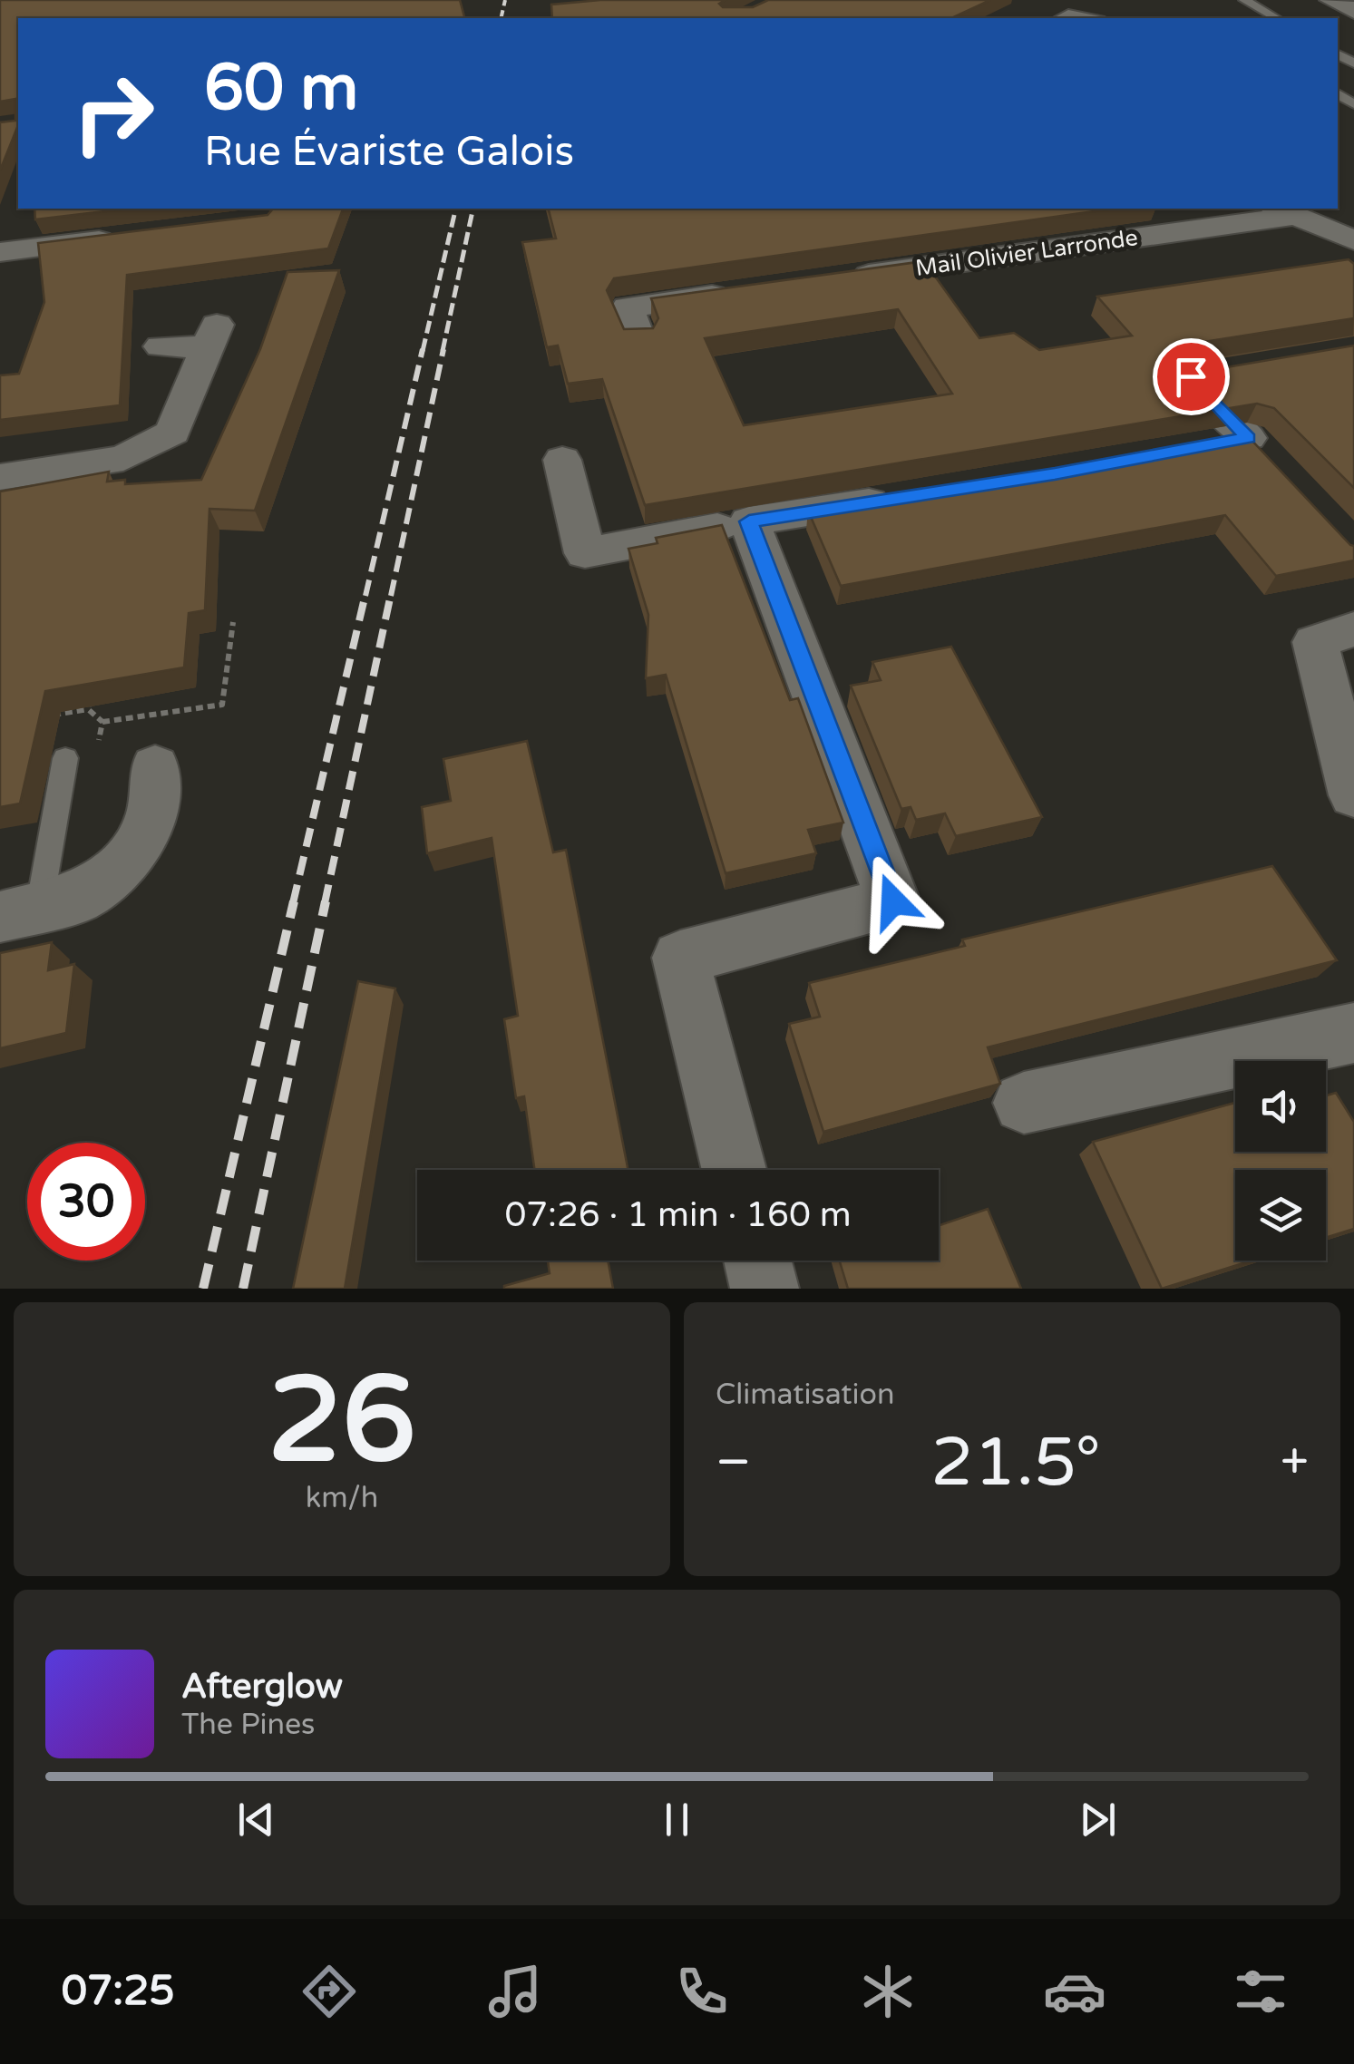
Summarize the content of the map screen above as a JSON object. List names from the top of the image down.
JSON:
{
  "streets": {
    "street": ["Mail Olivier Larronde"]
  },
  "page": {
    "turn": ["60 m", "Rue Évariste Galois"],
    "limit": "30",
    "trip": "07:26 · 1 min · 160 m",
    "tile": [
      ["26", "km/h"],
      "Climatisation"
    ],
    "heat": ["−", "21.5°", "+"],
    "song": ["Afterglow", "The Pines"],
    "tabs": "07:25"
  }
}
